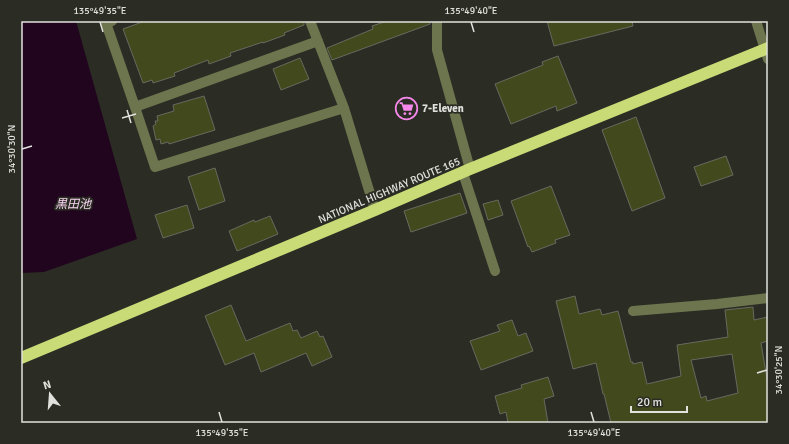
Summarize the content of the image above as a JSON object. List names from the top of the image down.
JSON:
{
  "streets": {
    "highway": ["NATIONAL HIGHWAY ROUTE 165"]
  },
  "water": ["黒田池"],
  "places": {
    "supermarket": ["7-Eleven"]
  },
  "scale_bar": "20 m",
  "north": "top",
  "coordinates": [
    "135°49'35\"E",
    "135°49'40\"E",
    "34°30'30\"N",
    "34°30'25\"N"
  ]
}
